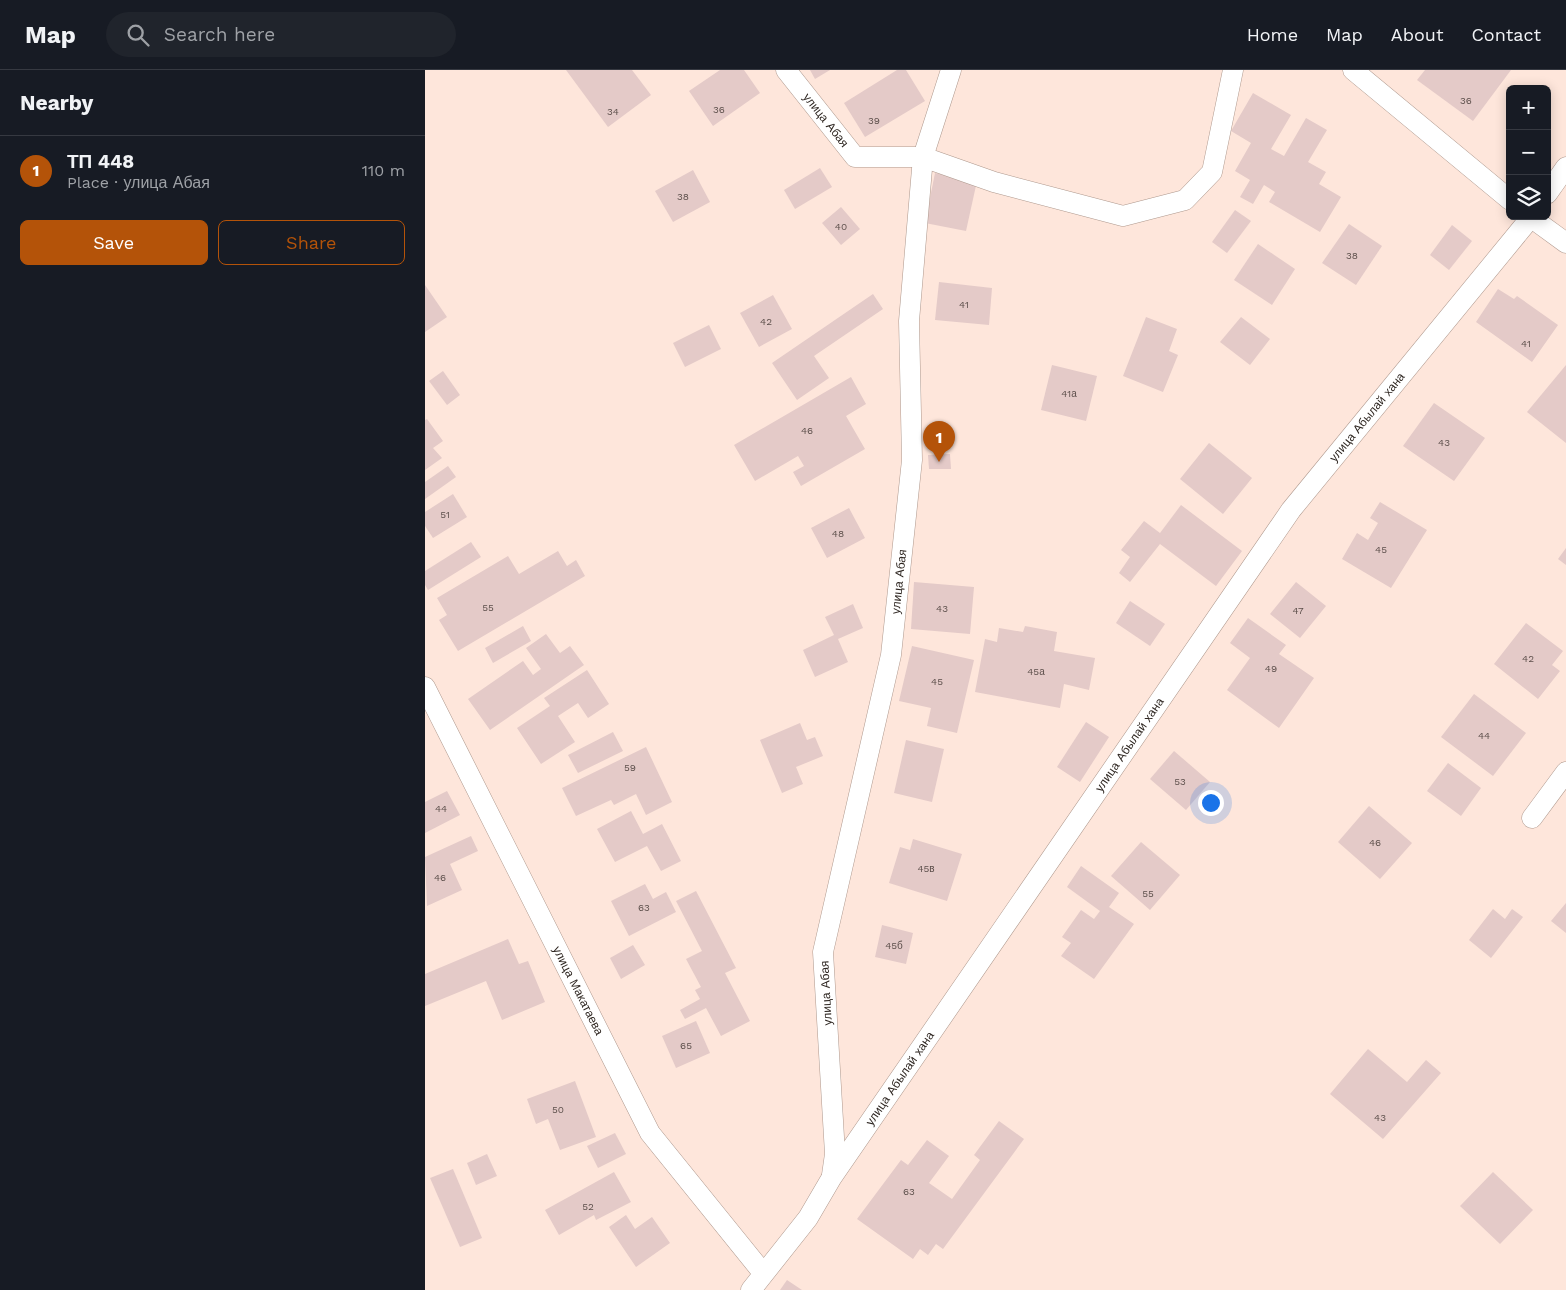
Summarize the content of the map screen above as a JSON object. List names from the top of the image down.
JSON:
{
  "streets": {
    "street": ["улица Абая", "улица Абылай хана", "улица Макатаева"]
  },
  "crossings": [
    ["улица Абая", "улица Абылай хана"],
    ["улица Абылай хана", "улица Макатаева"]
  ],
  "house_numbers": [
    "36",
    "36",
    "34",
    "39",
    "38",
    "40",
    "38",
    "41",
    "42",
    "41",
    "41а",
    "46",
    "43",
    "51",
    "48",
    "45",
    "55",
    "43",
    "47",
    "42",
    "49",
    "45а",
    "45",
    "44",
    "59",
    "53",
    "44",
    "46",
    "45в",
    "46",
    "55",
    "63",
    "45б",
    "65",
    "50",
    "43",
    "63",
    "52"
  ],
  "page": {
    "header": "Map",
    "search": "Search here",
    "nav": [
      "Home",
      "Map",
      "About",
      "Contact"
    ],
    "heading": "Nearby",
    "map_buttons": ["+", "−"],
    "list": [
      {
        "mark": "1",
        "name": "ТП 448",
        "note": "Place · улица Абая",
        "value": "110 m"
      }
    ],
    "buttons": ["Save", "Share"],
    "pins": "1"
  }
}
